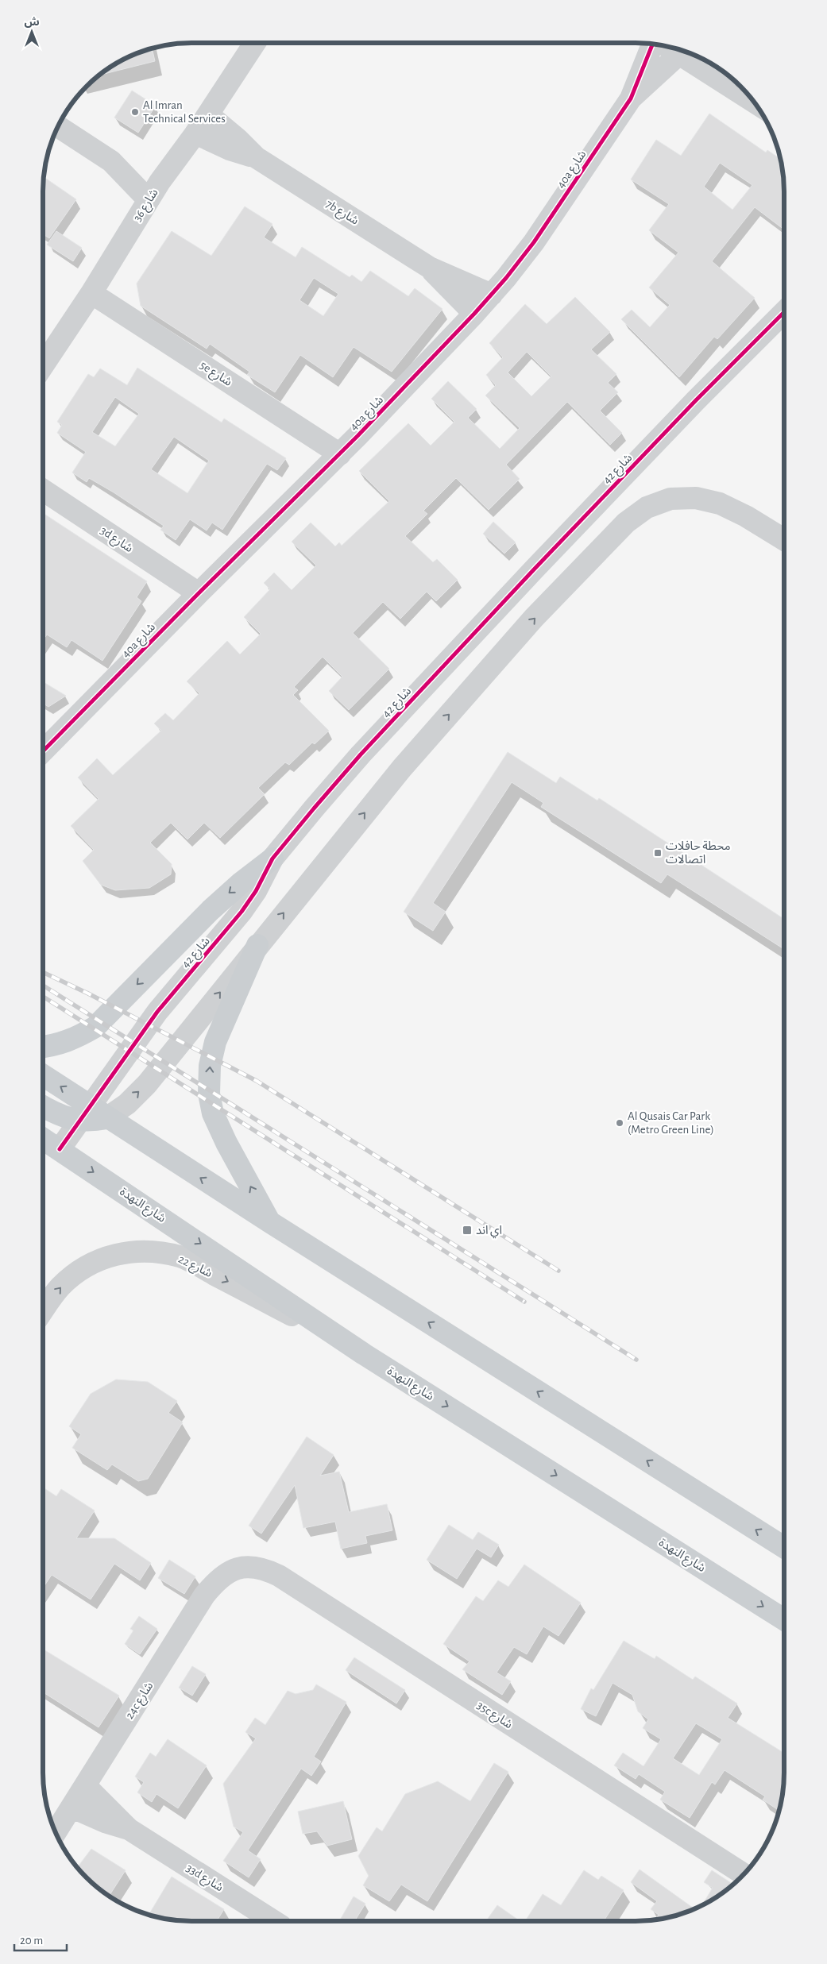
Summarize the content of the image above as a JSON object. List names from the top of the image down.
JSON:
{
  "streets": {
    "main road": ["شارع النهدة"],
    "street": [
      "40a شارع",
      "شارع 36",
      "7b شارع",
      "5e شارع",
      "شارع 42",
      "3d شارع",
      "شارع 22",
      "24c شارع",
      "35c شارع",
      "33d شارع"
    ]
  },
  "crossings": [
    ["40a شارع", "7b شارع"],
    ["40a شارع", "5e شارع"],
    ["40a شارع", "3d شارع"],
    ["شارع 36", "7b شارع"],
    ["شارع 36", "5e شارع"],
    ["شارع 42", "شارع النهدة"],
    ["شارع النهدة", "شارع 22"],
    ["24c شارع", "35c شارع"],
    ["24c شارع", "33d شارع"]
  ],
  "one_way": ["شارع 22"],
  "places": {
    "other": ["Al Imran Technical Services", "Al Qusais Car Park (Metro Green Line)"],
    "transit": ["محطة حافلات اتصالات", "اي اند"]
  },
  "scale_bar": "20 m",
  "north": "top"
}
